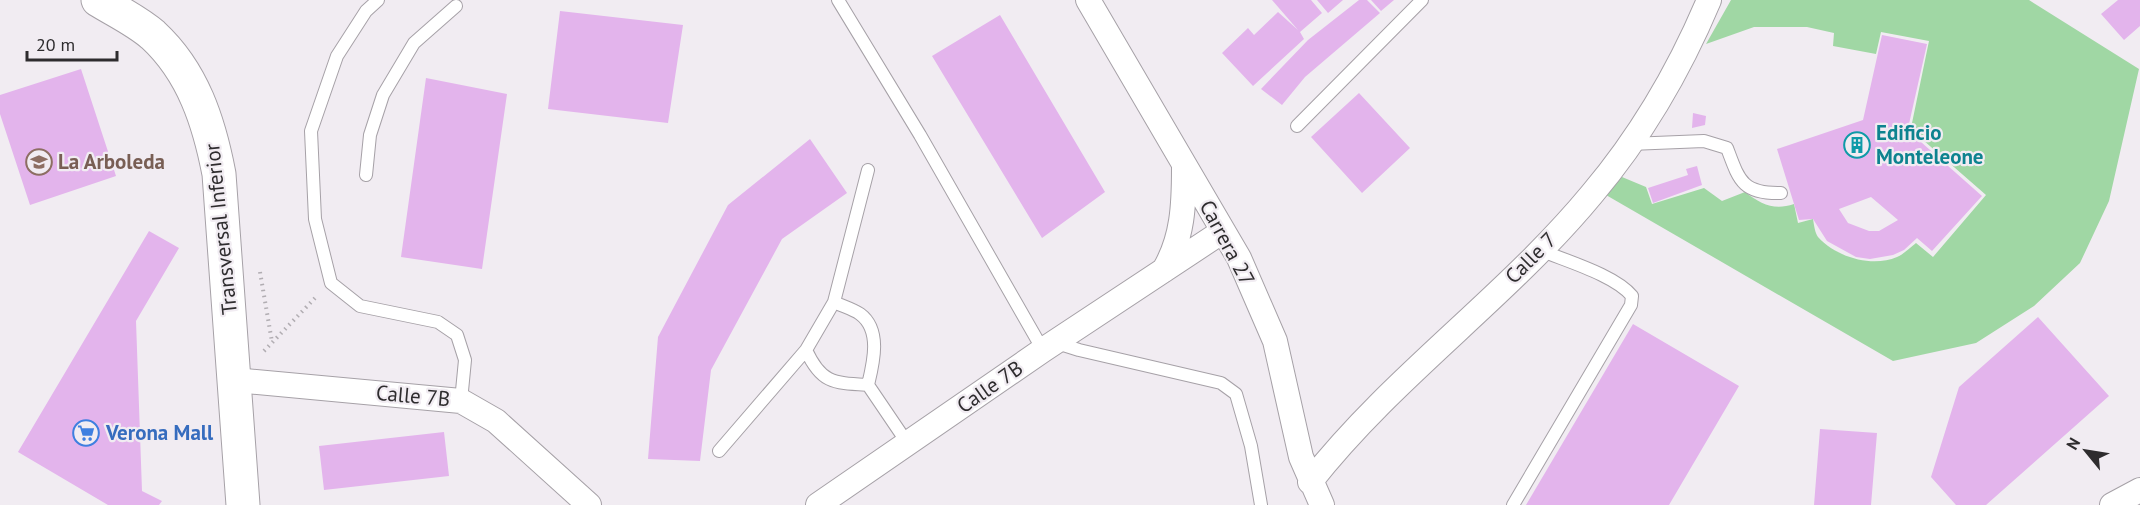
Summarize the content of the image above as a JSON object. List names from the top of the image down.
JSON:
{
  "streets": {
    "main road": ["Transversal Inferior"],
    "street": ["Carrera 27", "Calle 7", "Calle 7B"]
  },
  "crossings": [
    ["Transversal Inferior", "Calle 7B"],
    ["Carrera 27", "Calle 7"],
    ["Carrera 27", "Calle 7B"]
  ],
  "places": {
    "building": ["Edificio Monteleone"],
    "school or university": ["La Arboleda"],
    "supermarket": ["Verona Mall"]
  },
  "scale_bar": "20 m",
  "north": "top left"
}
